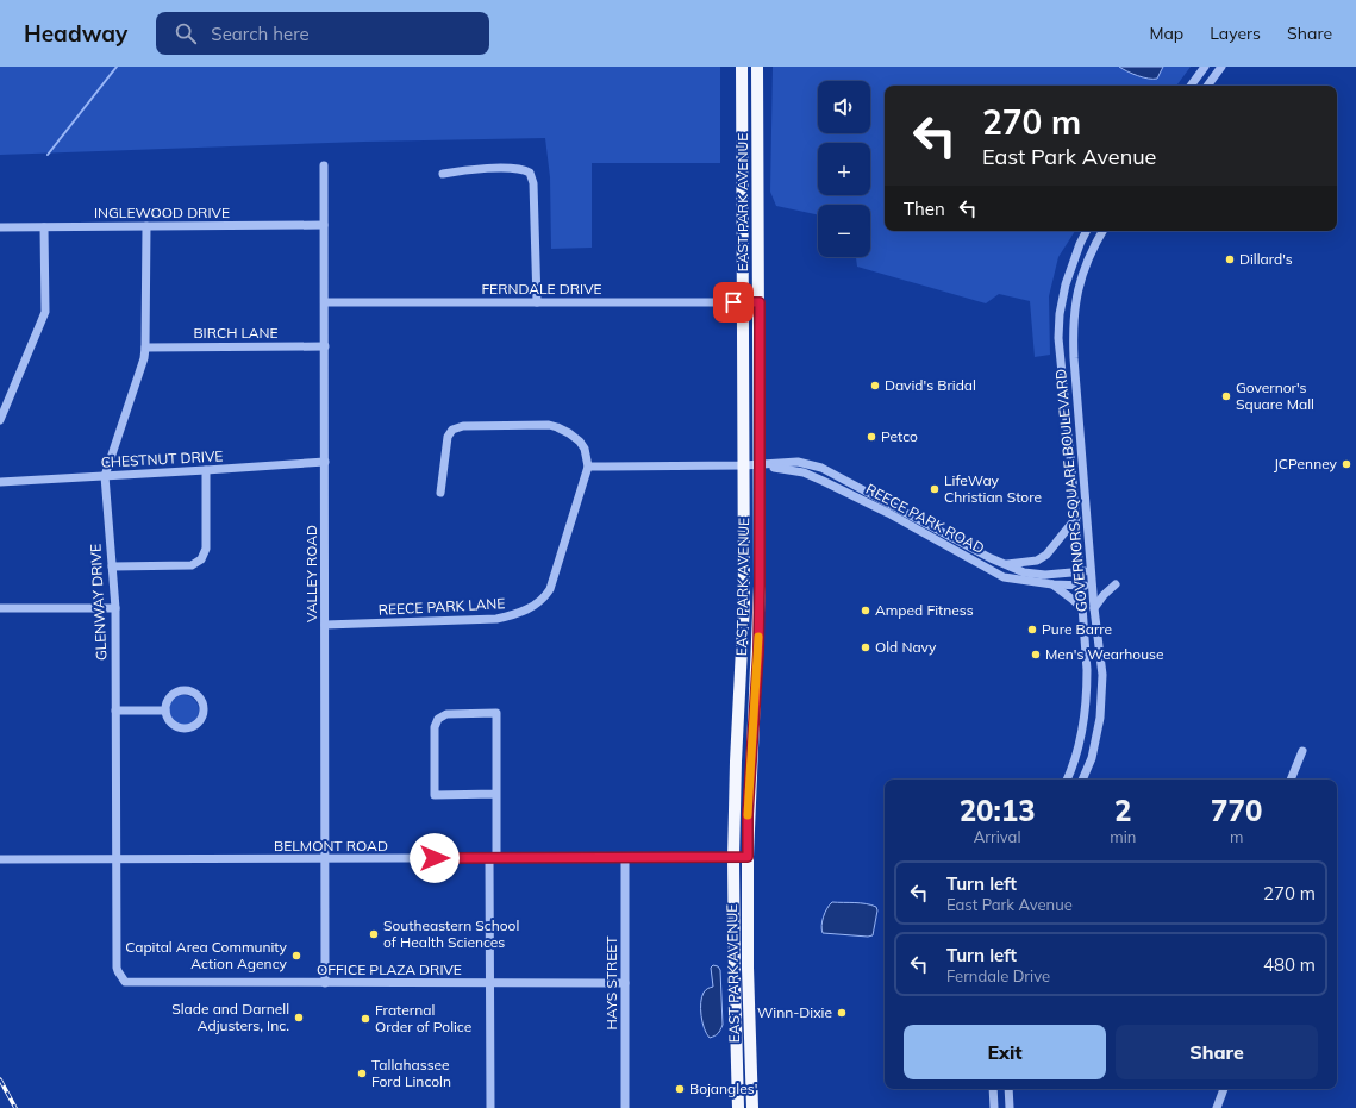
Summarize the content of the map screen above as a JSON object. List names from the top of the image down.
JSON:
{
  "streets": {
    "main road": ["EAST PARK AVENUE"],
    "street": [
      "INGLEWOOD DRIVE",
      "FERNDALE DRIVE",
      "BIRCH LANE",
      "CHESTNUT DRIVE",
      "GOVERNORS SQUARE BOULEVARD",
      "REECE PARK ROAD",
      "VALLEY ROAD",
      "GLENWAY DRIVE",
      "REECE PARK LANE",
      "BELMONT ROAD",
      "OFFICE PLAZA DRIVE",
      "HAYS STREET"
    ]
  },
  "crossings": [
    ["EAST PARK AVENUE", "FERNDALE DRIVE"],
    ["EAST PARK AVENUE", "REECE PARK ROAD"],
    ["EAST PARK AVENUE", "BELMONT ROAD"],
    ["INGLEWOOD DRIVE", "VALLEY ROAD"],
    ["INGLEWOOD DRIVE", "GLENWAY DRIVE"],
    ["FERNDALE DRIVE", "VALLEY ROAD"],
    ["BIRCH LANE", "VALLEY ROAD"],
    ["BIRCH LANE", "GLENWAY DRIVE"],
    ["CHESTNUT DRIVE", "VALLEY ROAD"],
    ["CHESTNUT DRIVE", "GLENWAY DRIVE"],
    ["GOVERNORS SQUARE BOULEVARD", "REECE PARK ROAD"],
    ["VALLEY ROAD", "REECE PARK LANE"],
    ["VALLEY ROAD", "BELMONT ROAD"],
    ["VALLEY ROAD", "OFFICE PLAZA DRIVE"],
    ["GLENWAY DRIVE", "BELMONT ROAD"],
    ["GLENWAY DRIVE", "OFFICE PLAZA DRIVE"],
    ["BELMONT ROAD", "HAYS STREET"],
    ["OFFICE PLAZA DRIVE", "HAYS STREET"]
  ],
  "places": [
    "Dillard's",
    "David's Bridal",
    "Governor's Square Mall",
    "Petco",
    "JCPenney",
    "LifeWay Christian Store",
    "Amped Fitness",
    "Pure Barre",
    "Old Navy",
    "Men's Wearhouse",
    "Southeastern School of Health Sciences",
    "Capital Area Community Action Agency",
    "Winn-Dixie",
    "Slade and Darnell Adjusters, Inc.",
    "Fraternal Order of Police",
    "Tallahassee Ford Lincoln",
    "Bojangles'"
  ],
  "page": {
    "header": "Headway",
    "search": "Search here",
    "nav": ["Map", "Layers", "Share"],
    "map_buttons": ["+", "−"],
    "turn": ["270 m", "East Park Avenue"],
    "then": "Then",
    "eta": [
      "20:13",
      "Arrival",
      "2",
      "min",
      "770",
      "m"
    ],
    "list": [
      {
        "name": "Turn left",
        "note": "East Park Avenue",
        "value": "270 m"
      },
      {
        "name": "Turn left",
        "note": "Ferndale Drive",
        "value": "480 m"
      }
    ],
    "buttons": ["Exit", "Share"]
  }
}
